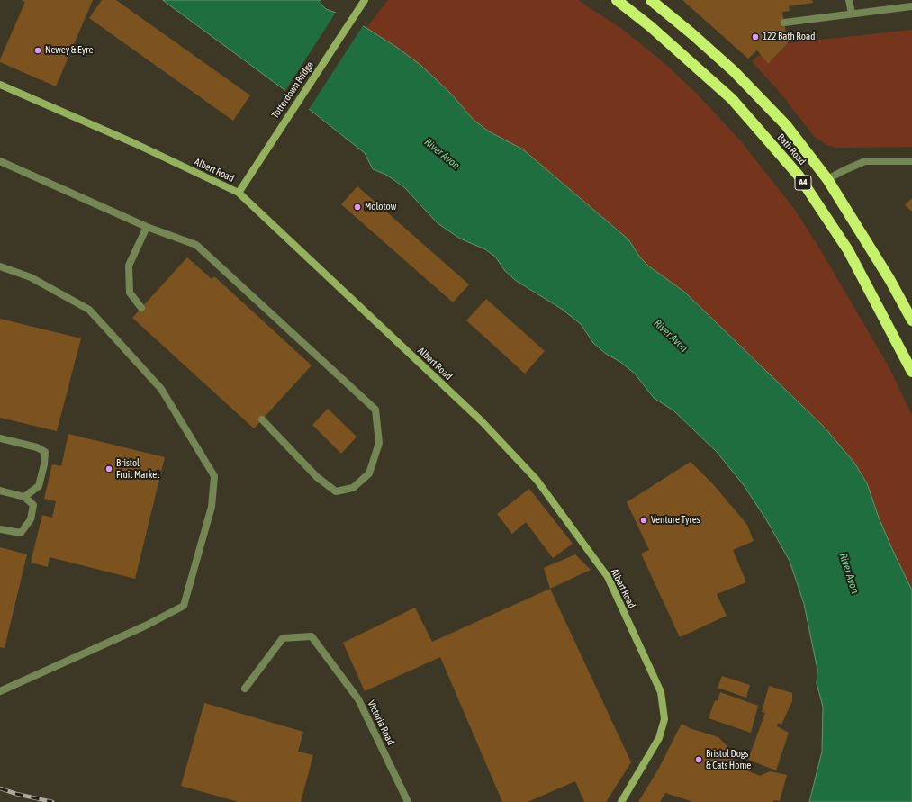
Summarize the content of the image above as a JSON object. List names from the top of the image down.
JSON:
{
  "streets": {
    "highway": ["Bath Road", "A4"],
    "street": ["Totterdown Bridge", "Albert Road", "Victoria Road"]
  },
  "crossings": [
    ["Totterdown Bridge", "Albert Road"]
  ],
  "water": ["River Avon"],
  "places": [
    "122 Bath Road",
    "Newey & Eyre",
    "Molotow",
    "Bristol Fruit Market",
    "Venture Tyres",
    "Bristol Dogs & Cats Home"
  ]
}
